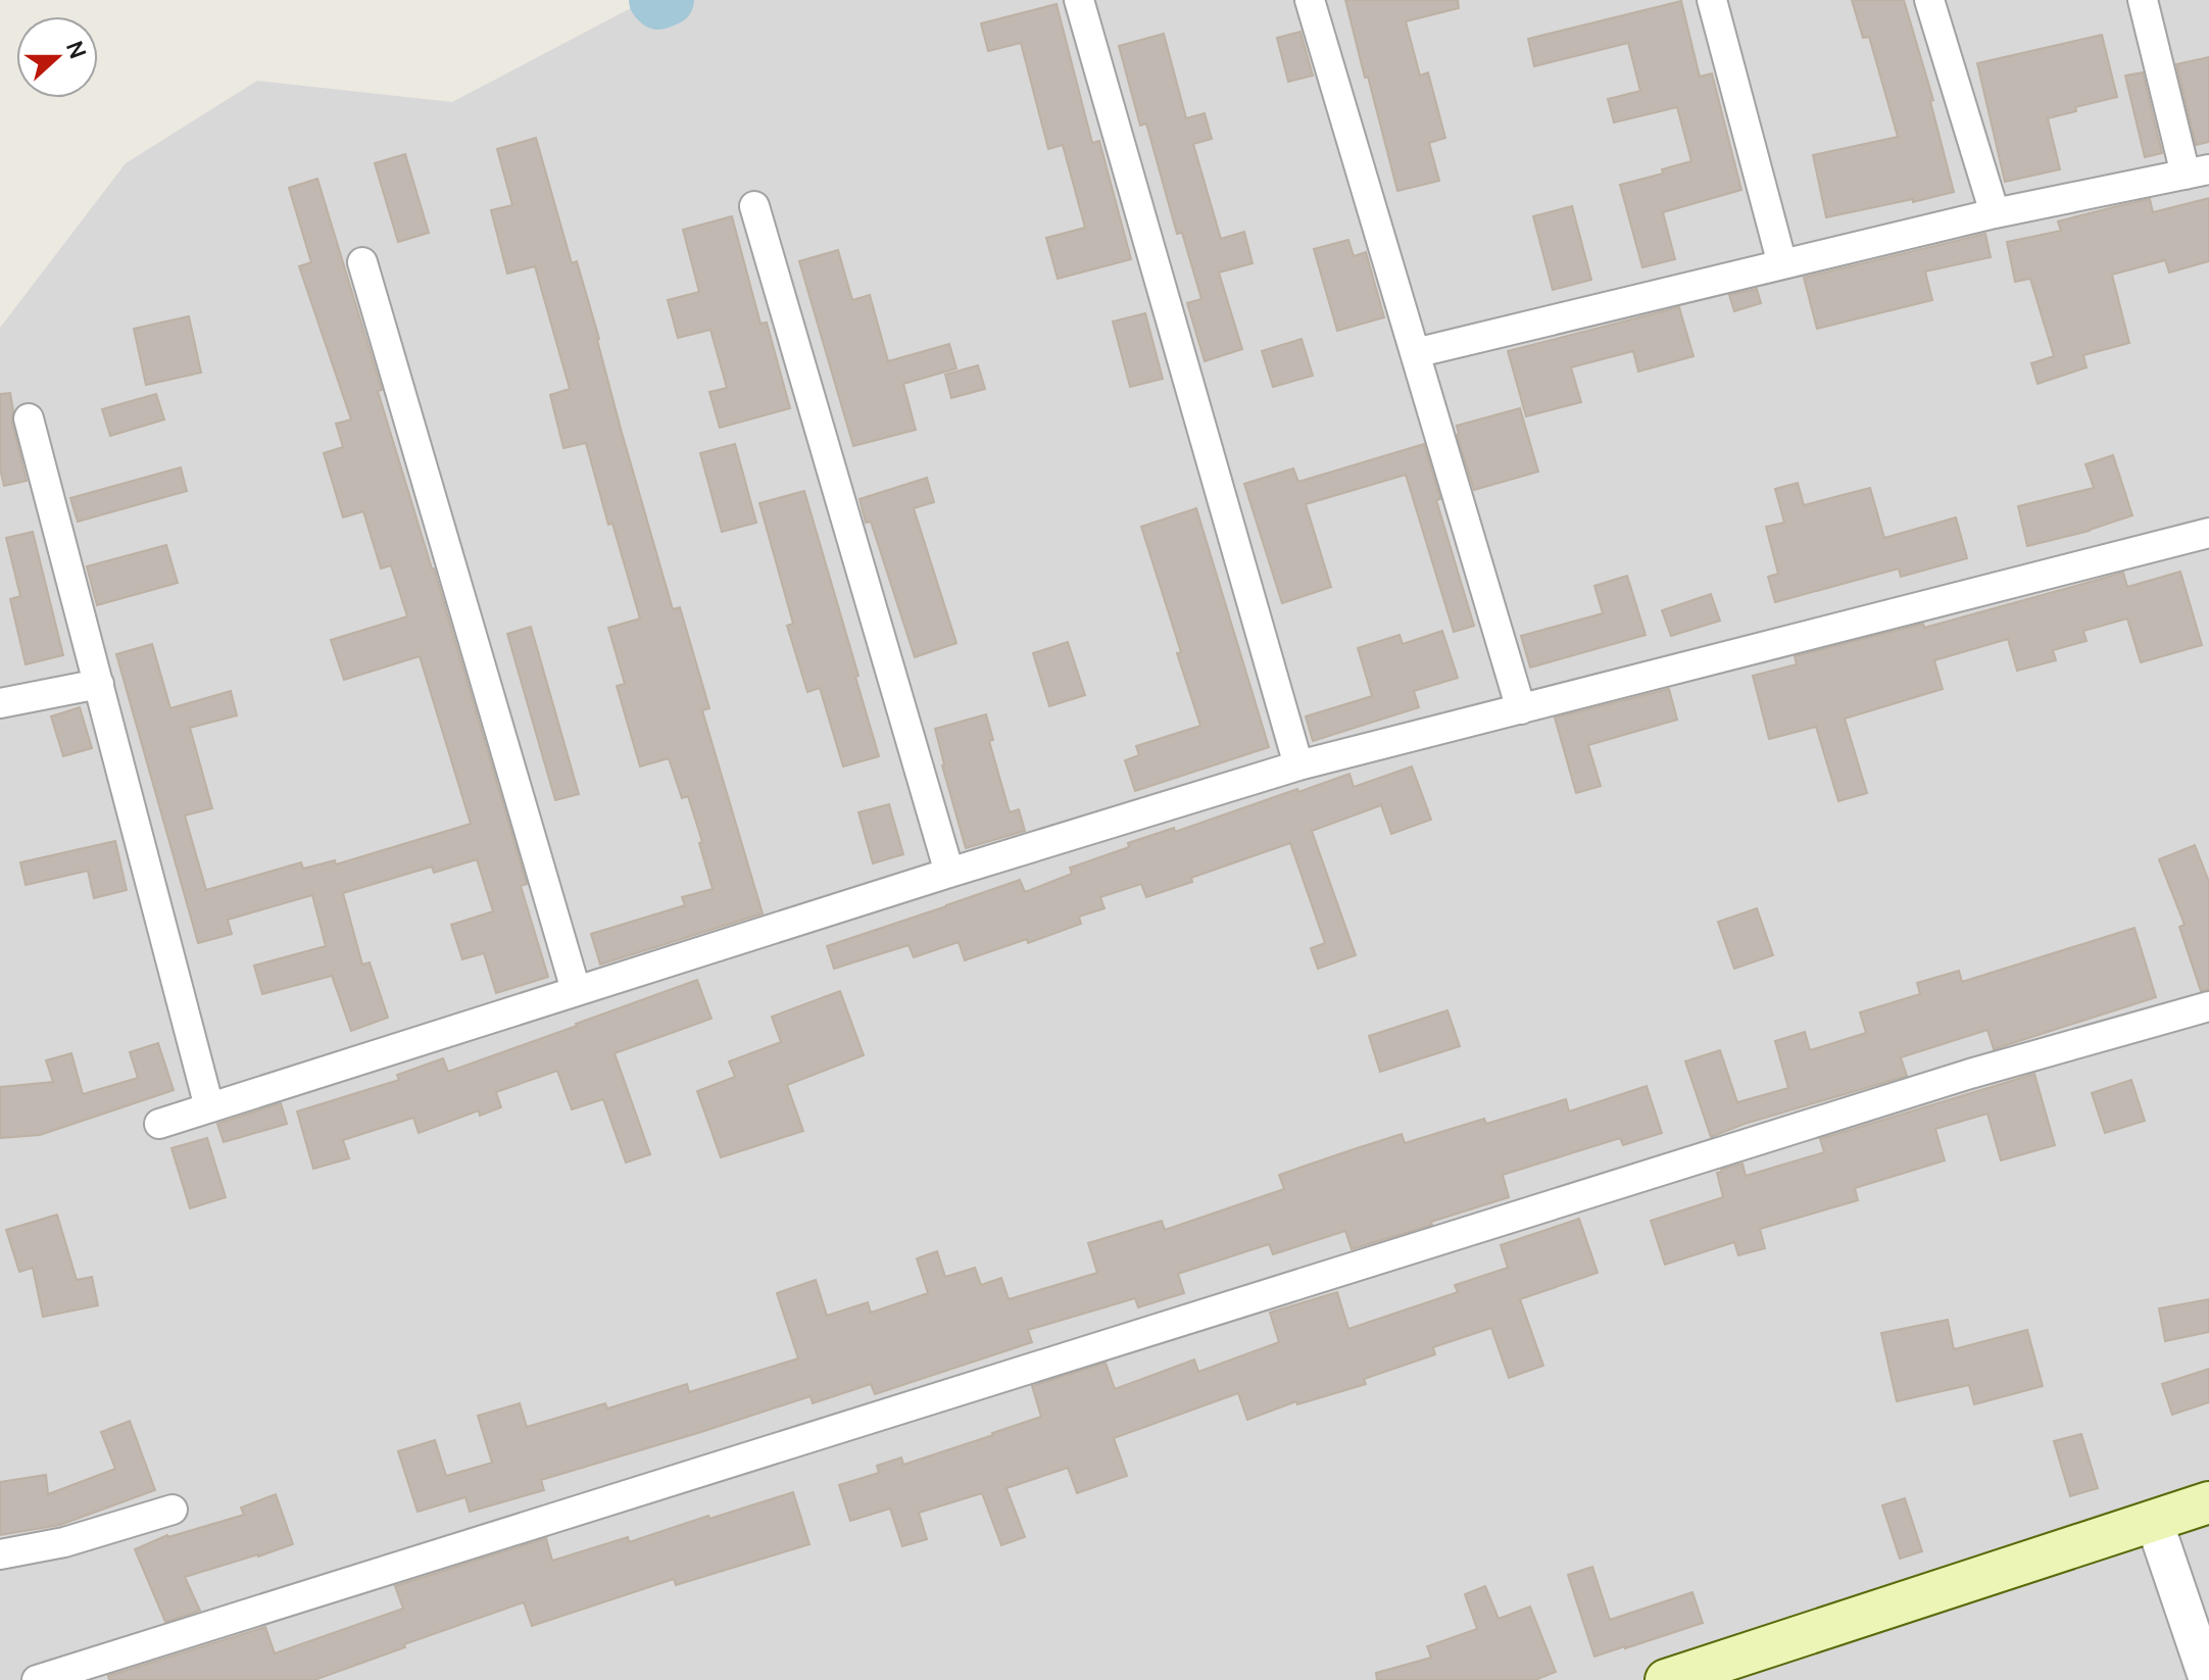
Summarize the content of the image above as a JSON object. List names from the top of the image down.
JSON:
{
  "north": "right"
}
